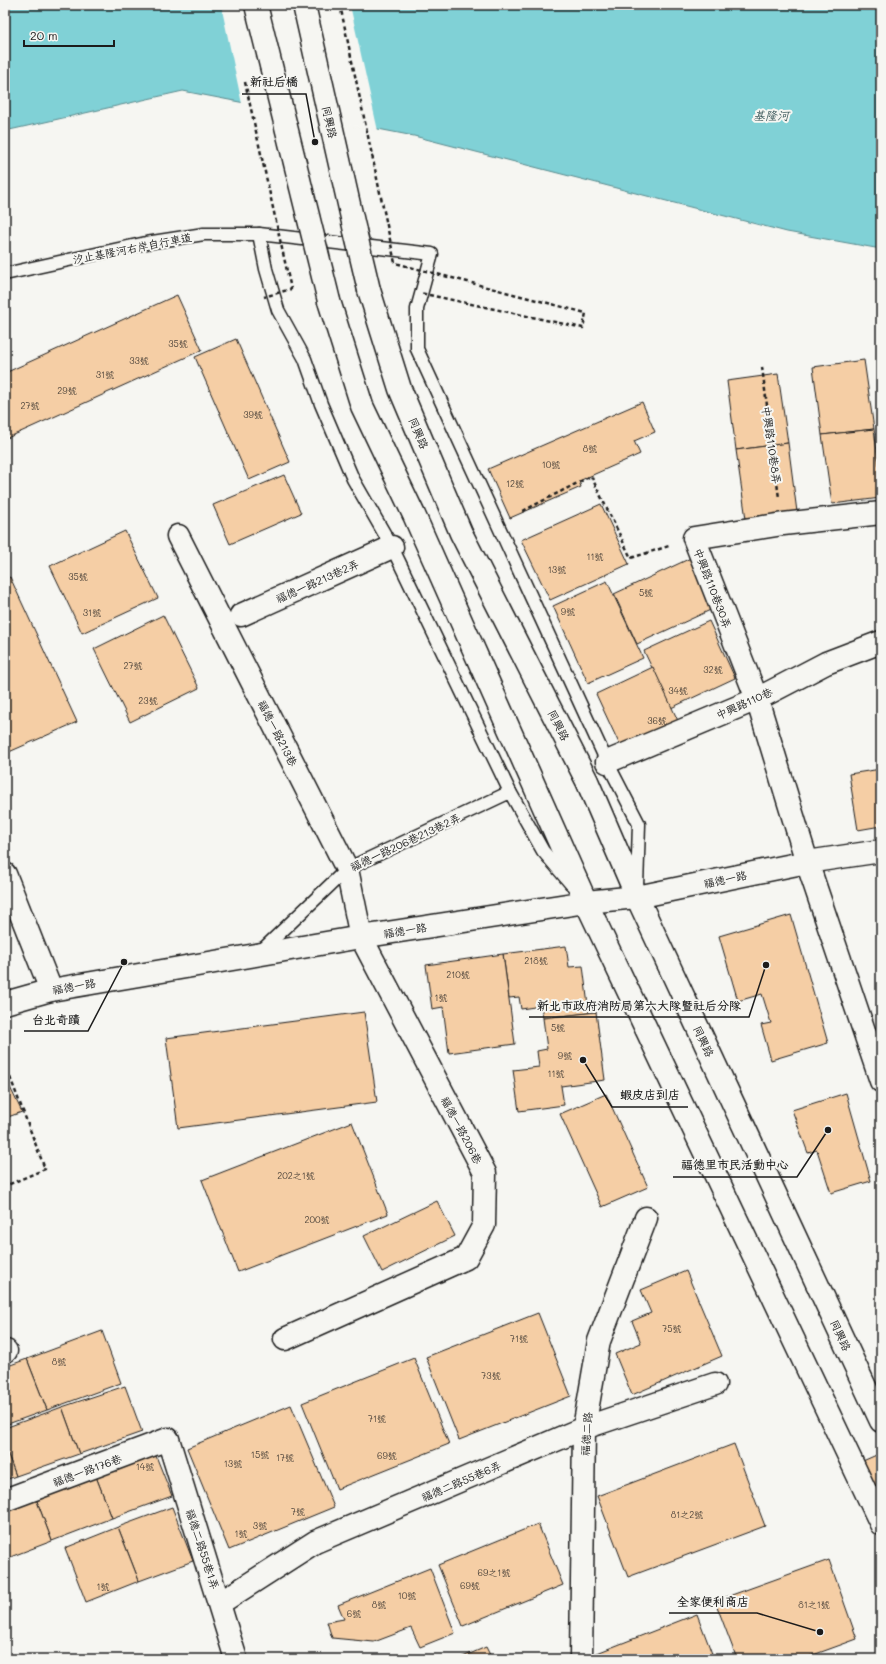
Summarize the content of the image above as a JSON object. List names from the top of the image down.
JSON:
{
  "streets": {
    "street": [
      "同興路",
      "福德一路213巷2弄",
      "中興路110巷30弄",
      "中興路110巷",
      "福德一路213巷",
      "福德一路",
      "福德一路206巷",
      "福德二路",
      "福德一路176巷",
      "福德二路55巷6弄",
      "福德二路55巷1弄"
    ],
    "lane": ["汐止基隆河右岸自行車道", "福德一路206巷213巷2弄"],
    "path": ["中興路110巷8弄"]
  },
  "crossings": [
    ["同興路", "福德一路"],
    ["中興路110巷30弄", "中興路110巷"],
    ["福德一路213巷", "福德一路206巷213巷2弄"],
    ["福德一路213巷", "福德一路"],
    ["福德一路213巷", "福德一路206巷"],
    ["福德一路206巷213巷2弄", "福德一路"],
    ["福德一路", "福德一路206巷"],
    ["福德二路", "福德二路55巷6弄"],
    ["福德一路176巷", "福德二路55巷1弄"],
    ["福德二路55巷6弄", "福德二路55巷1弄"]
  ],
  "water": ["基隆河"],
  "places": [
    "新社后橋",
    "台北奇蹟",
    "新北市政府消防局第六大隊暨社后分隊",
    "蝦皮店到店",
    "福德里市民活動中心",
    "全家便利商店"
  ],
  "house_numbers": [
    "35號",
    "33號",
    "31號",
    "29號",
    "27號",
    "39號",
    "8號",
    "10號",
    "12號",
    "11號",
    "13號",
    "35號",
    "5號",
    "9號",
    "31號",
    "27號",
    "32號",
    "34號",
    "23號",
    "36號",
    "218號",
    "210號",
    "1號",
    "5號",
    "9號",
    "11號",
    "202之1號",
    "200號",
    "75號",
    "71號",
    "8號",
    "73號",
    "71號",
    "15號",
    "69號",
    "17號",
    "13號",
    "14號",
    "7號",
    "81之2號",
    "3號",
    "1號",
    "69之1號",
    "69號",
    "1號",
    "10號",
    "8號",
    "81之1號",
    "6號"
  ],
  "scale_bar": "20 m"
}
